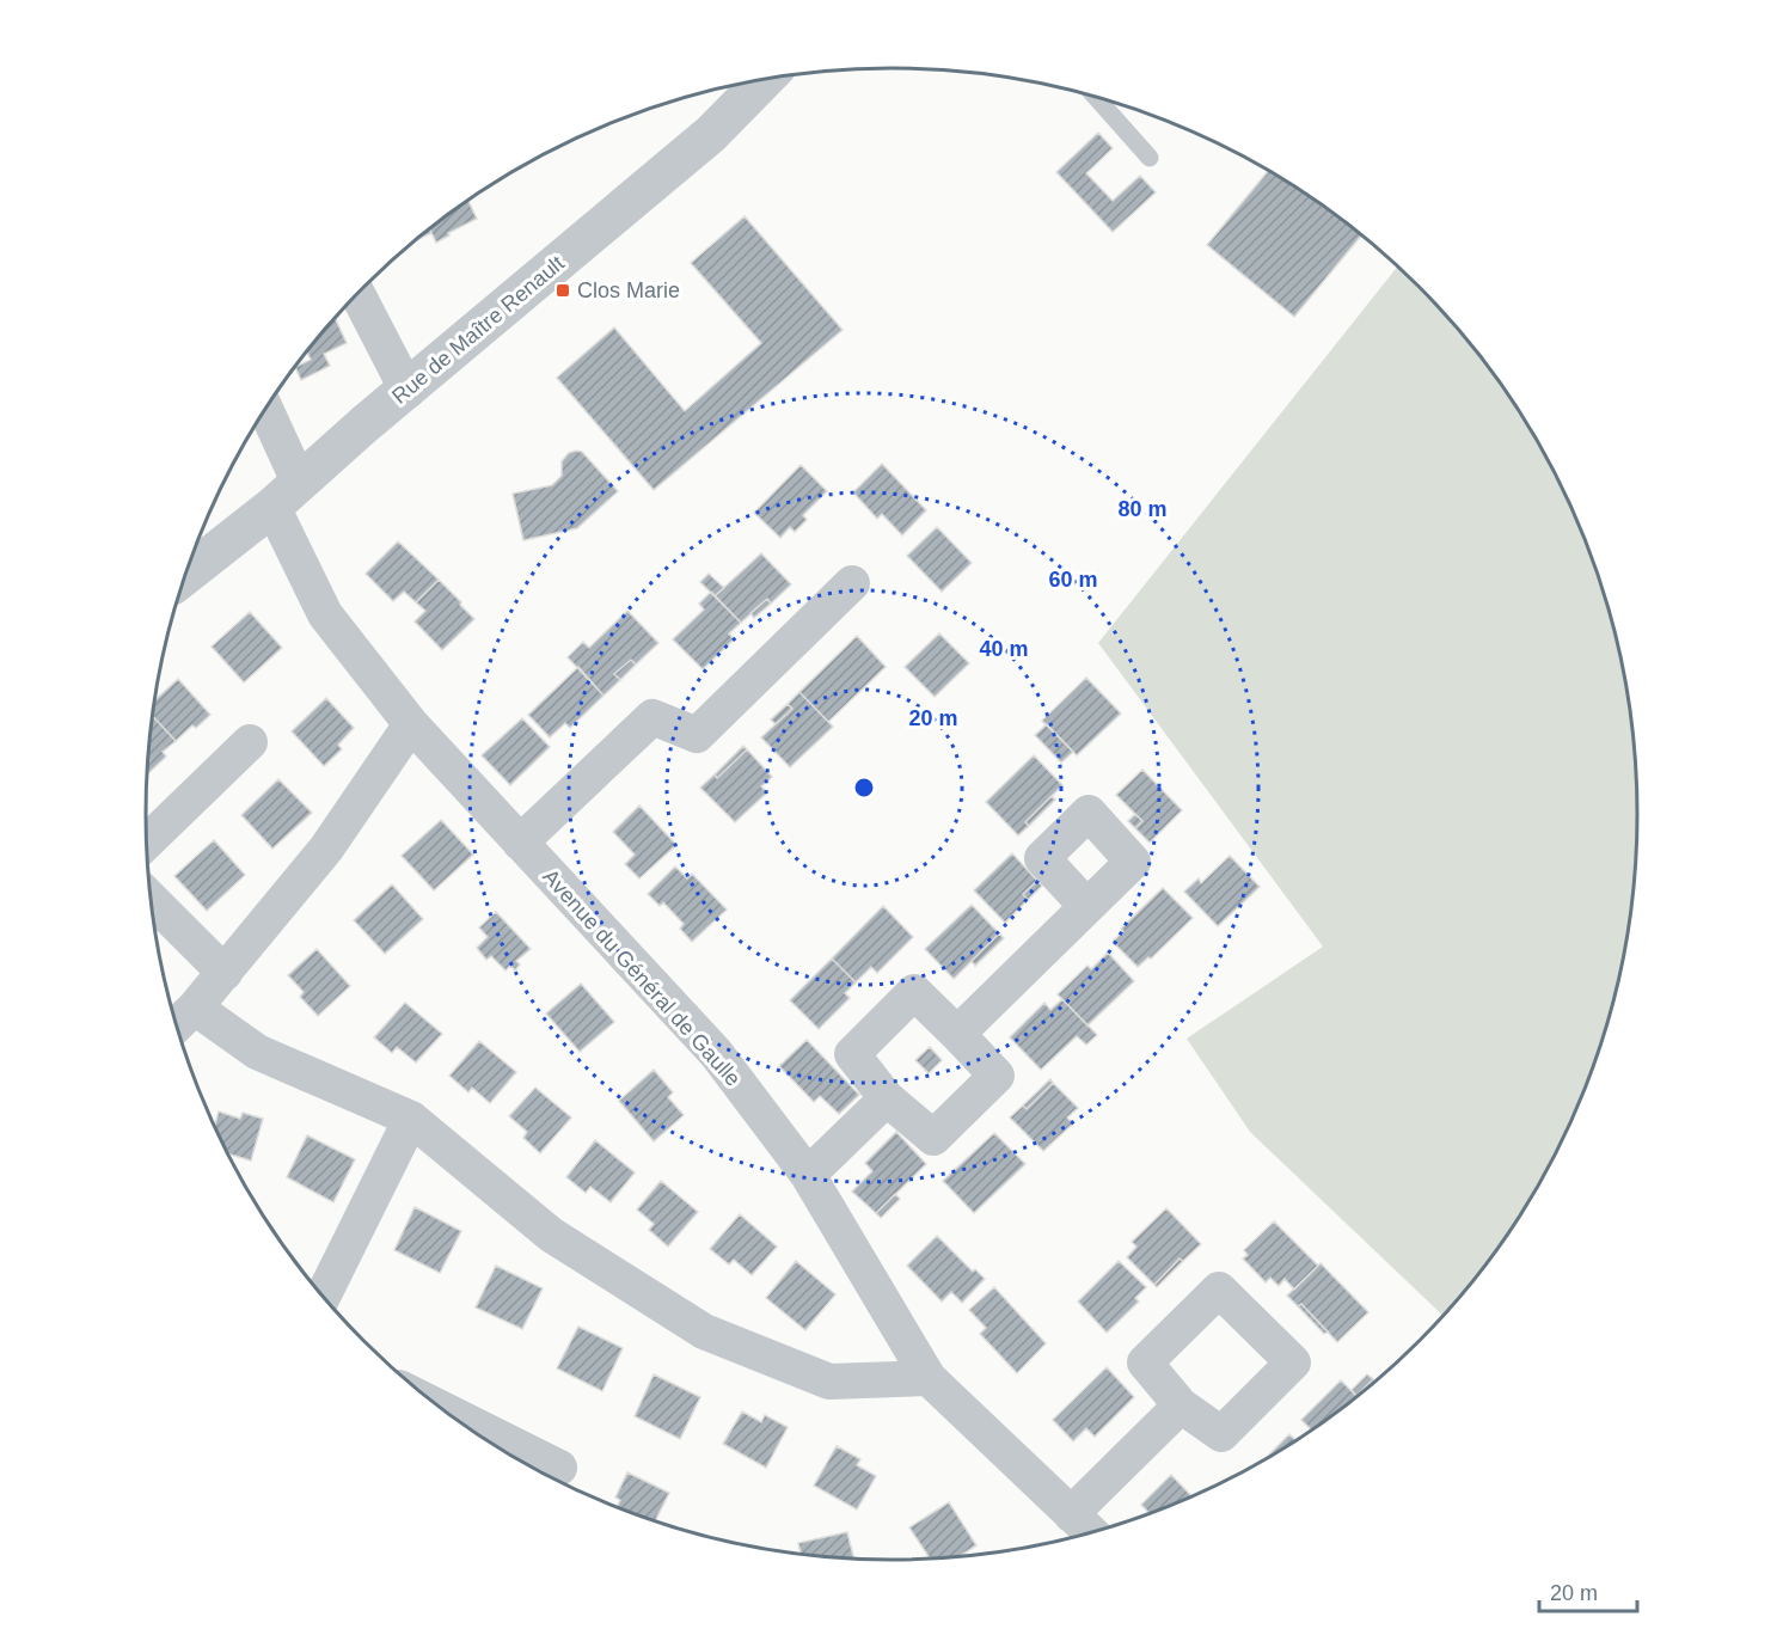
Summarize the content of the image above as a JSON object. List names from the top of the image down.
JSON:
{
  "streets": {
    "street": ["Rue de Maître Renault", "Avenue du Général de Gaulle"]
  },
  "crossings": [
    ["Rue de Maître Renault", "Avenue du Général de Gaulle"]
  ],
  "places": {
    "transit": ["Clos Marie"]
  },
  "scale_bar": "20 m",
  "rings": [
    "80 m",
    "60 m",
    "40 m",
    "20 m"
  ]
}
